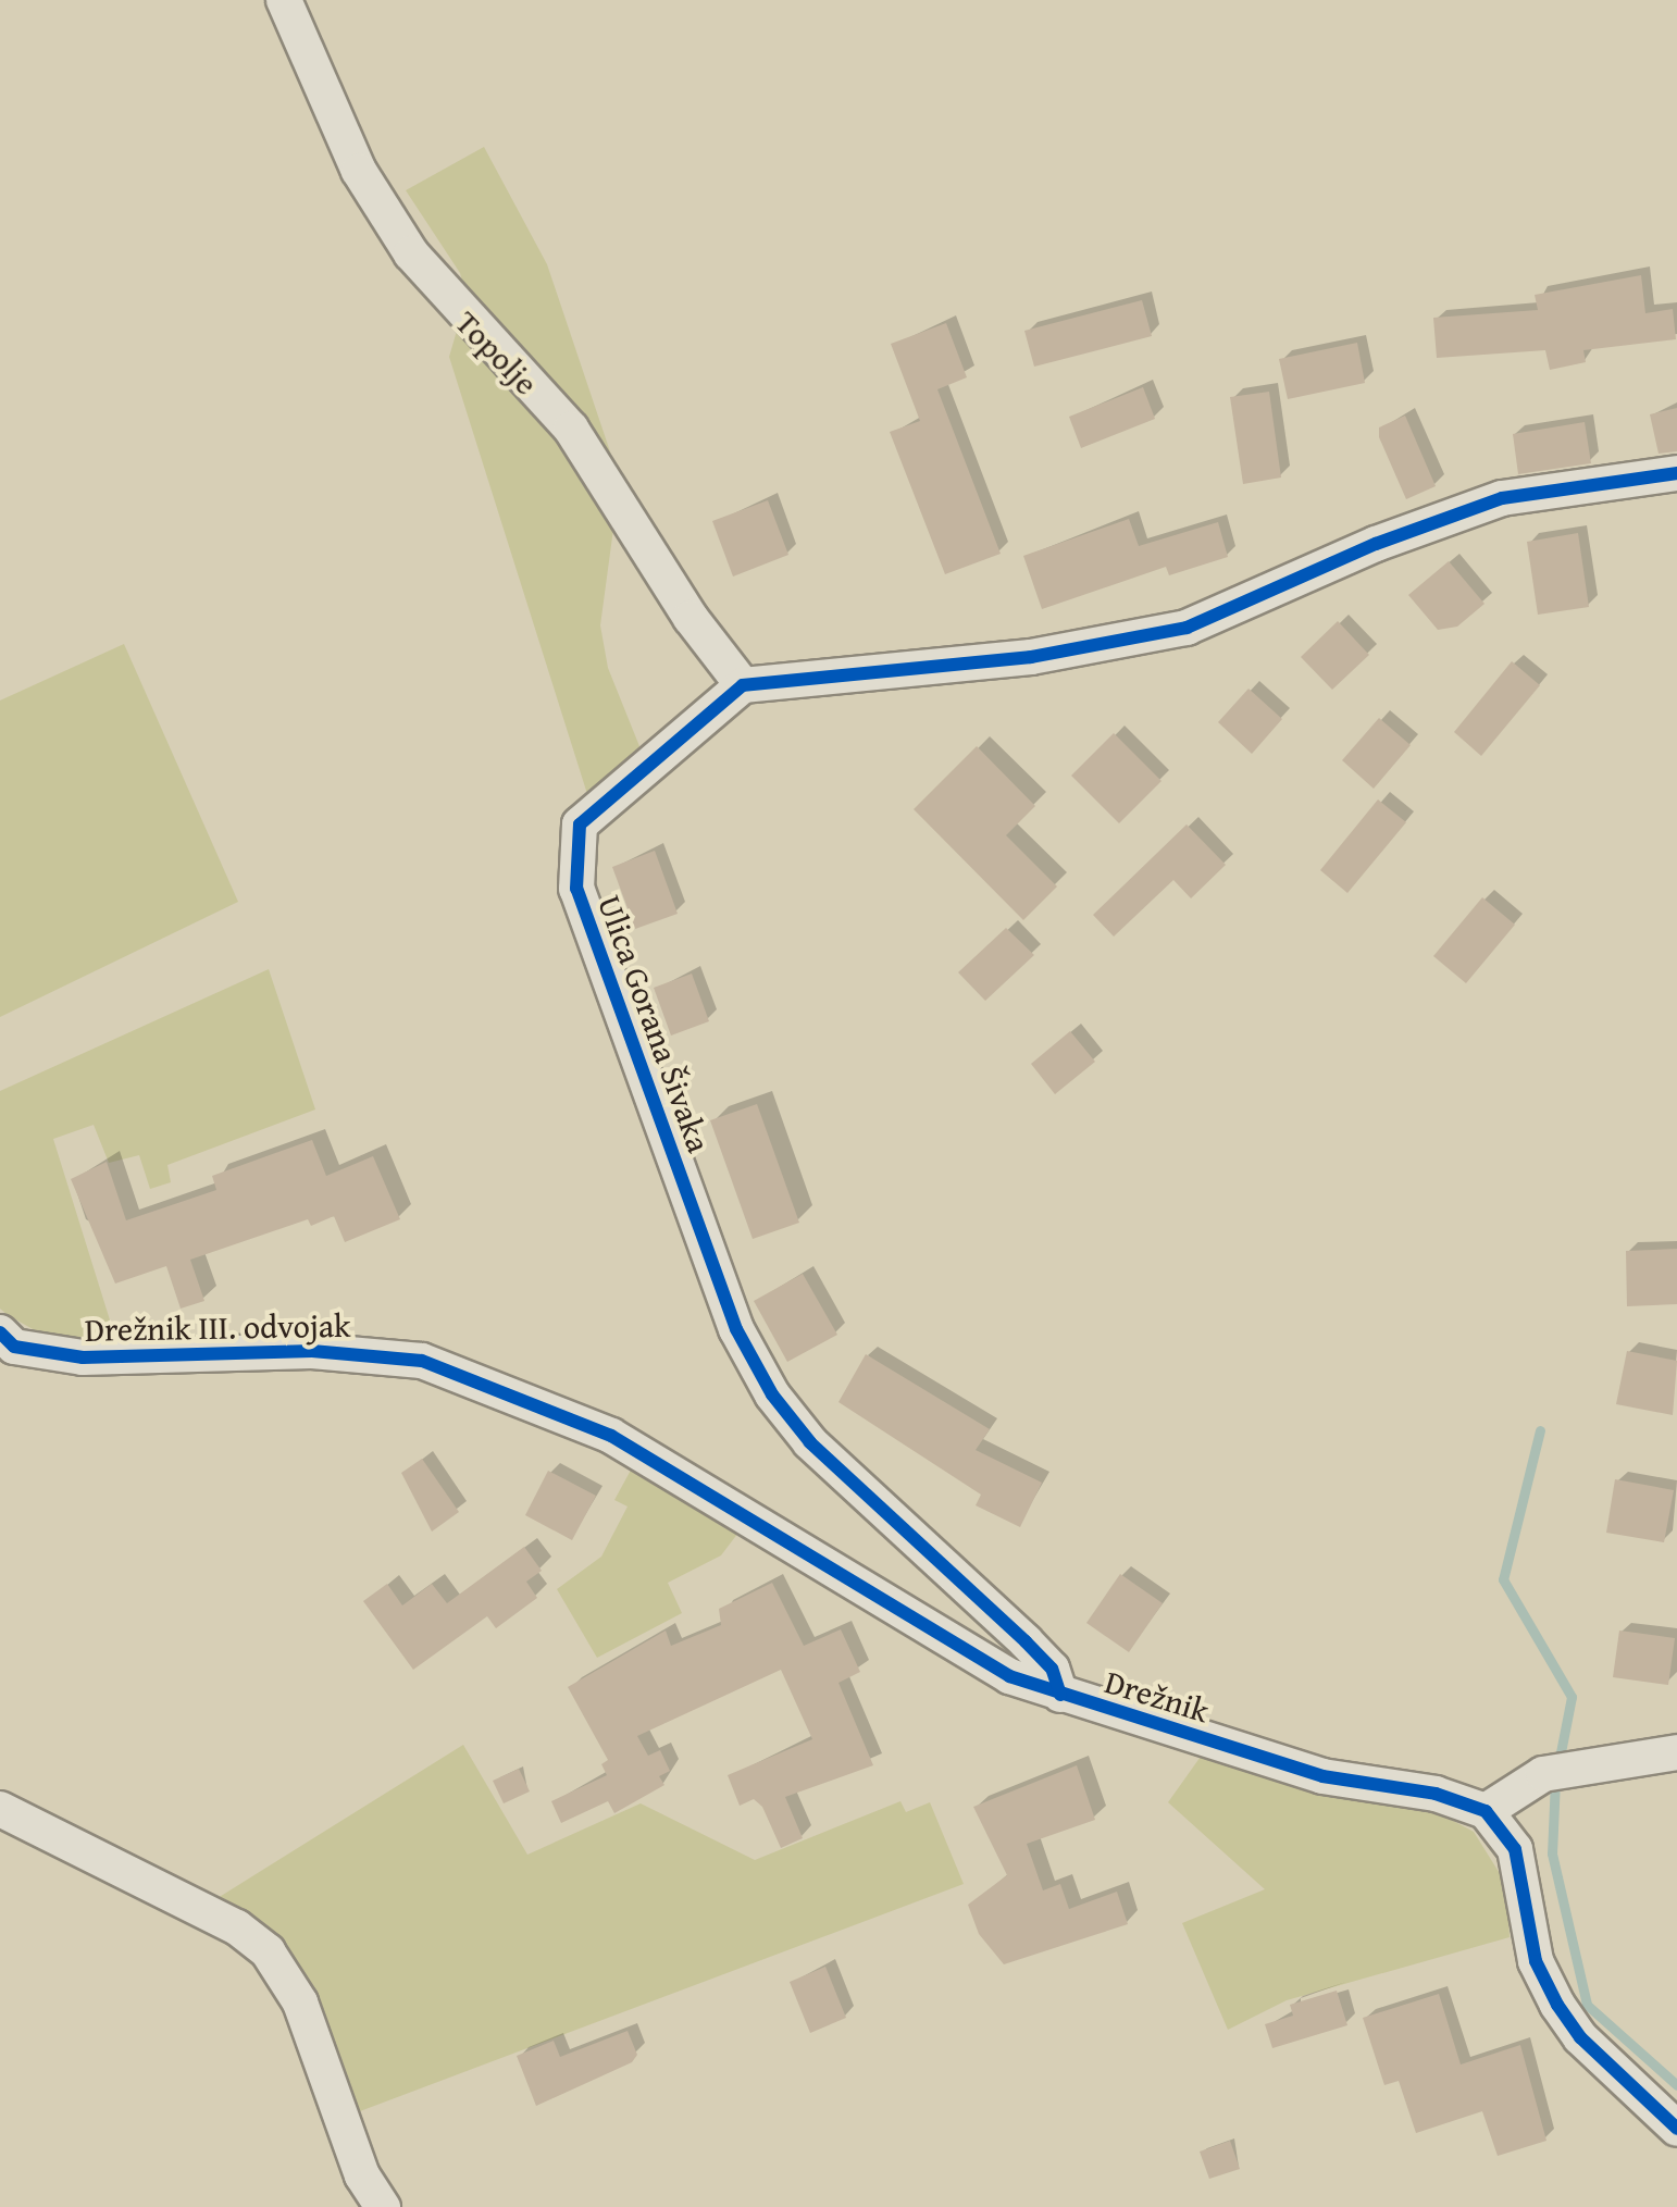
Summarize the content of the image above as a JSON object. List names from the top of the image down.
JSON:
{
  "streets": {
    "street": [
      "Topolje",
      "Ulica Gorana Šivaka",
      "Drežnik III. odvojak",
      "Drežnik"
    ]
  },
  "crossings": [
    ["Topolje", "Ulica Gorana Šivaka"],
    ["Ulica Gorana Šivaka", "Drežnik"],
    ["Drežnik III. odvojak", "Drežnik"]
  ]
}
